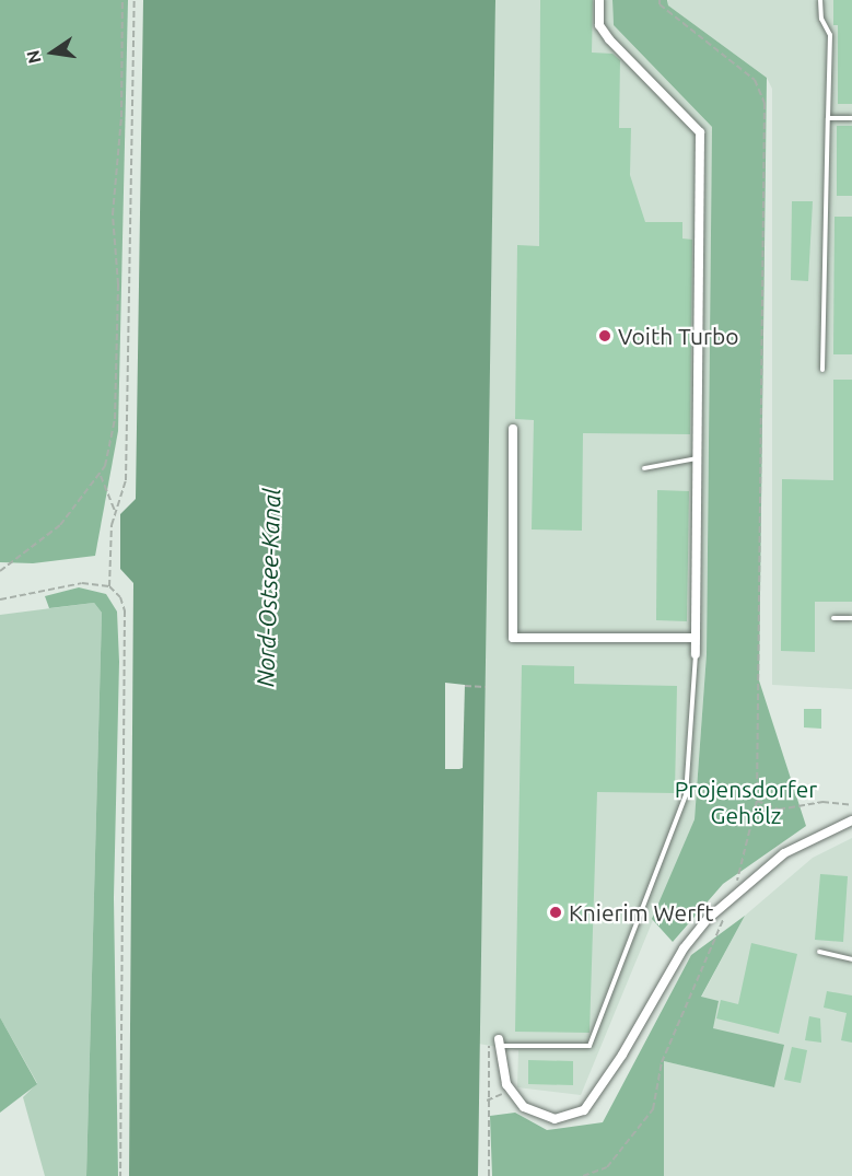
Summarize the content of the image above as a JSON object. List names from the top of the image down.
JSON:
{
  "water": ["Nord-Ostsee-Kanal"],
  "parks": ["Projensdorfer Gehölz"],
  "places": ["Voith Turbo", "Knierim Werft"],
  "north": "left"
}
